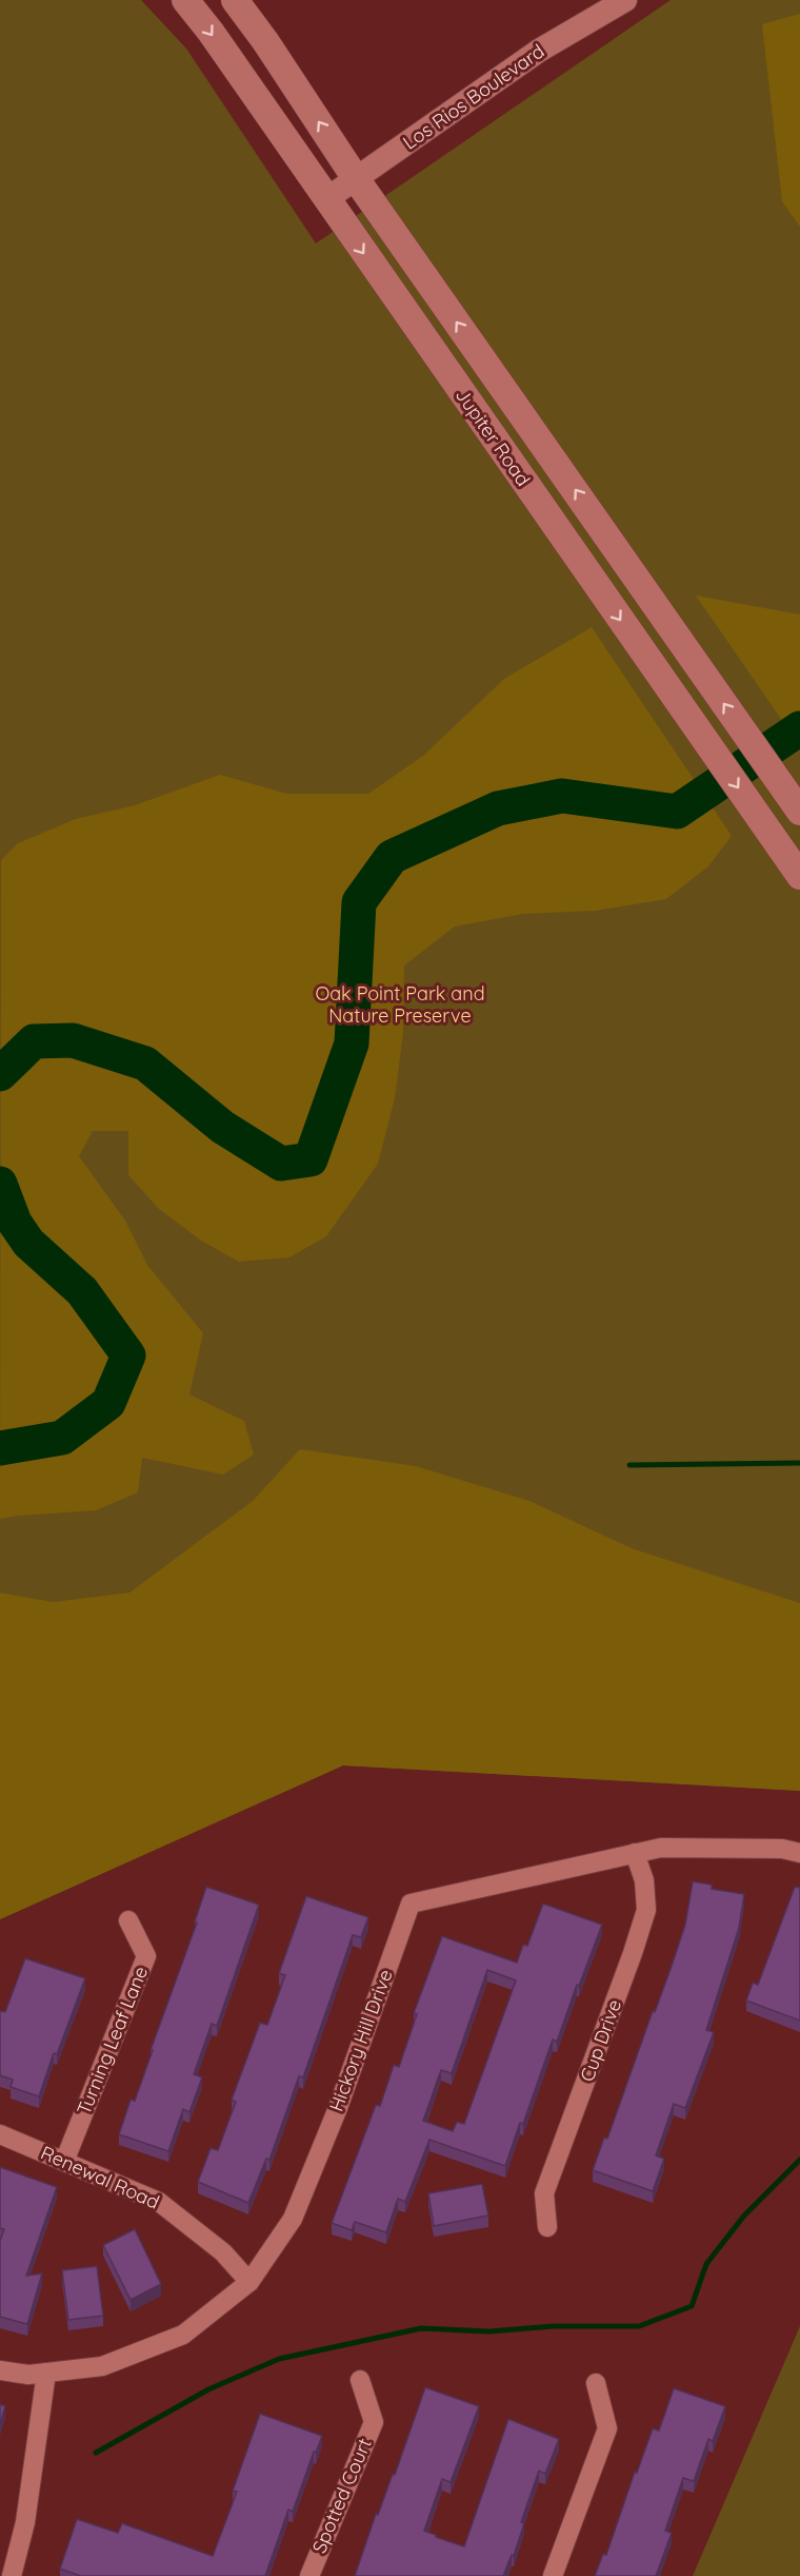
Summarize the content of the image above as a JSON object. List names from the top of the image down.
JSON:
{
  "streets": {
    "main road": ["Jupiter Road"],
    "street": [
      "Los Rios Boulevard",
      "Turning Leaf Lane",
      "Hickory Hill Drive",
      "Cup Drive",
      "Renewal Road",
      "Spotted Court"
    ]
  },
  "crossings": [
    ["Los Rios Boulevard", "Jupiter Road"],
    ["Turning Leaf Lane", "Renewal Road"],
    ["Hickory Hill Drive", "Cup Drive"],
    ["Hickory Hill Drive", "Renewal Road"]
  ],
  "parks": ["Oak Point Park and Nature Preserve"]
}
